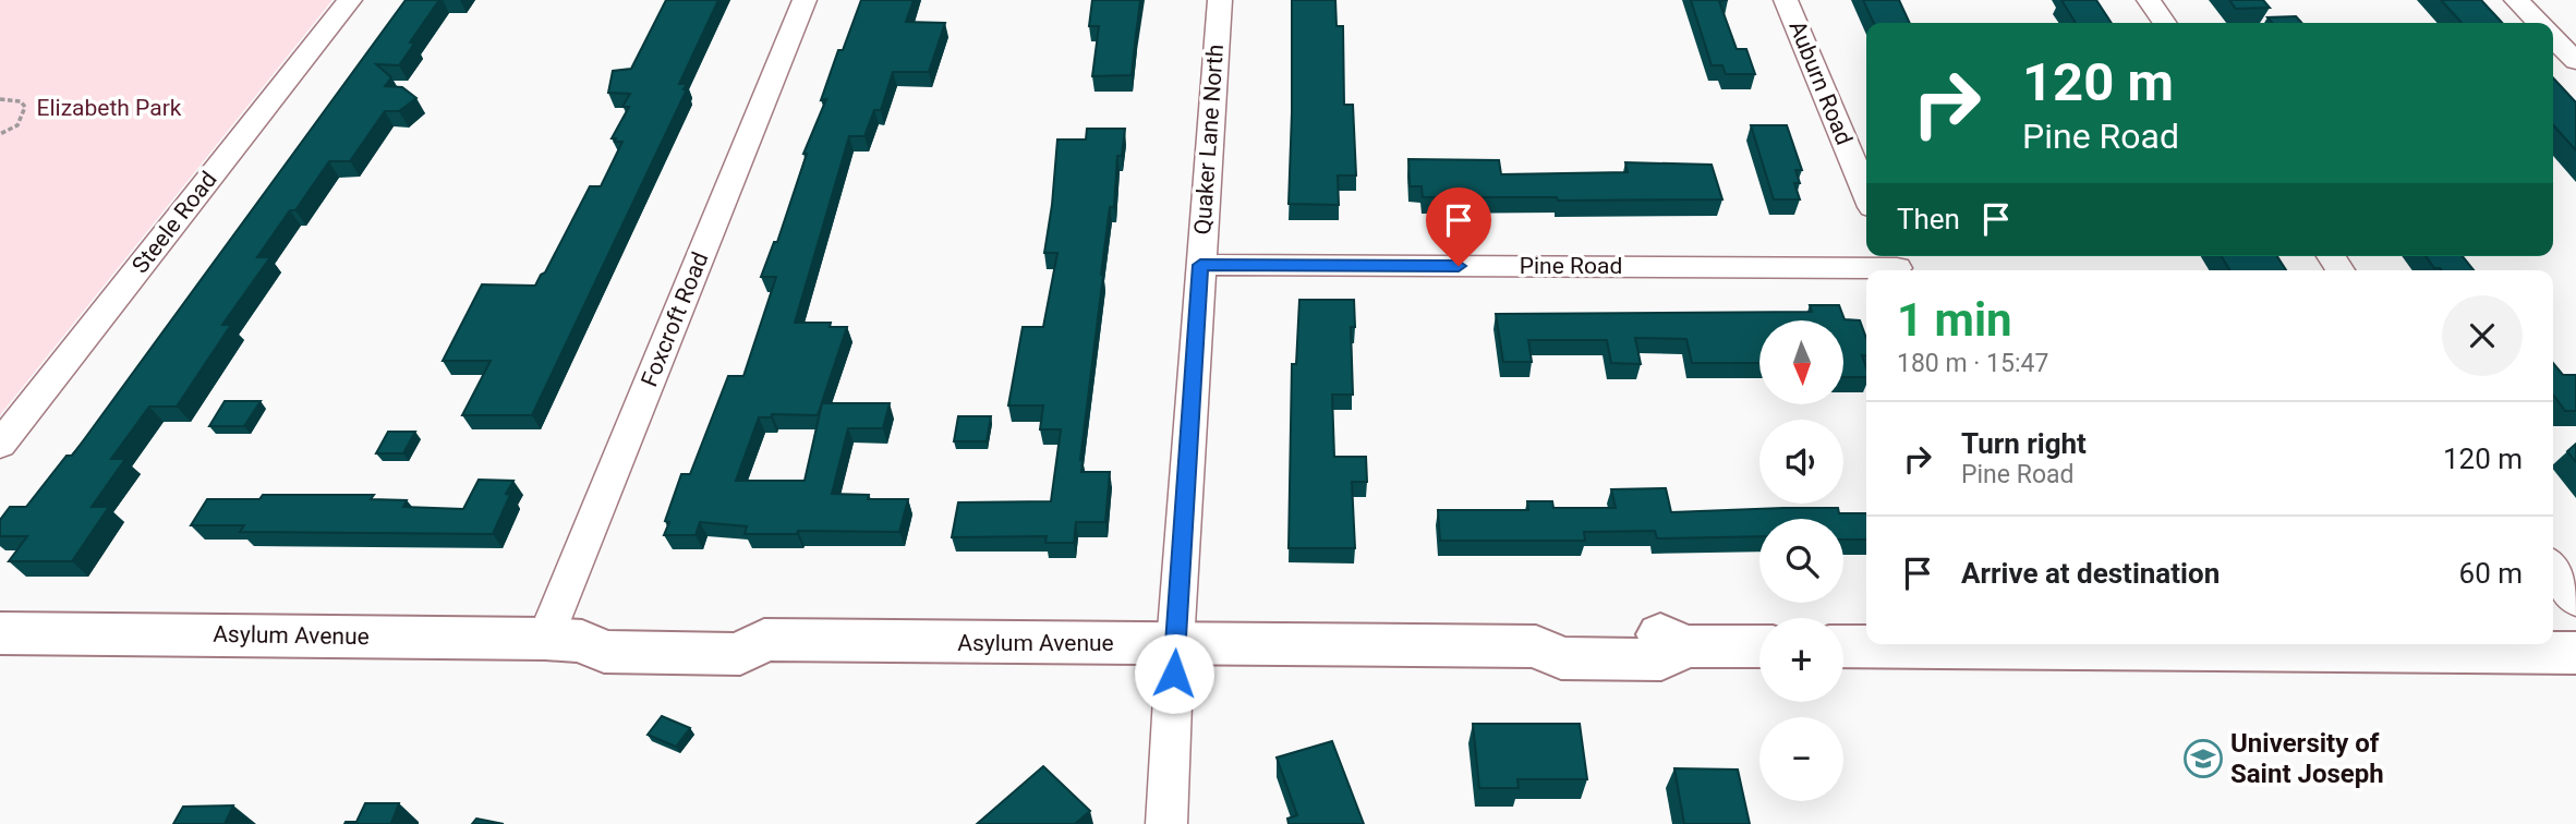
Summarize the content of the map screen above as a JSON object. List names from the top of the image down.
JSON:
{
  "streets": {
    "main road": ["Asylum Avenue"],
    "street": [
      "Auburn Road",
      "Quaker Lane North",
      "Steele Road",
      "Pine Road",
      "Foxcroft Road"
    ]
  },
  "crossings": [
    ["Quaker Lane North", "Pine Road"],
    ["Quaker Lane North", "Asylum Avenue"],
    ["Foxcroft Road", "Asylum Avenue"]
  ],
  "parks": ["Elizabeth Park"],
  "places": {
    "school or university": ["University of Saint Joseph"]
  },
  "north": "bottom",
  "page": {
    "turn": ["120 m", "Pine Road"],
    "then": "Then",
    "heading": ["1 min", "180 m · 15:47"],
    "map_buttons": ["+", "−"],
    "list": [
      {
        "name": "Turn right",
        "note": "Pine Road",
        "value": "120 m"
      },
      {
        "name": "Arrive at destination",
        "value": "60 m"
      }
    ]
  }
}
